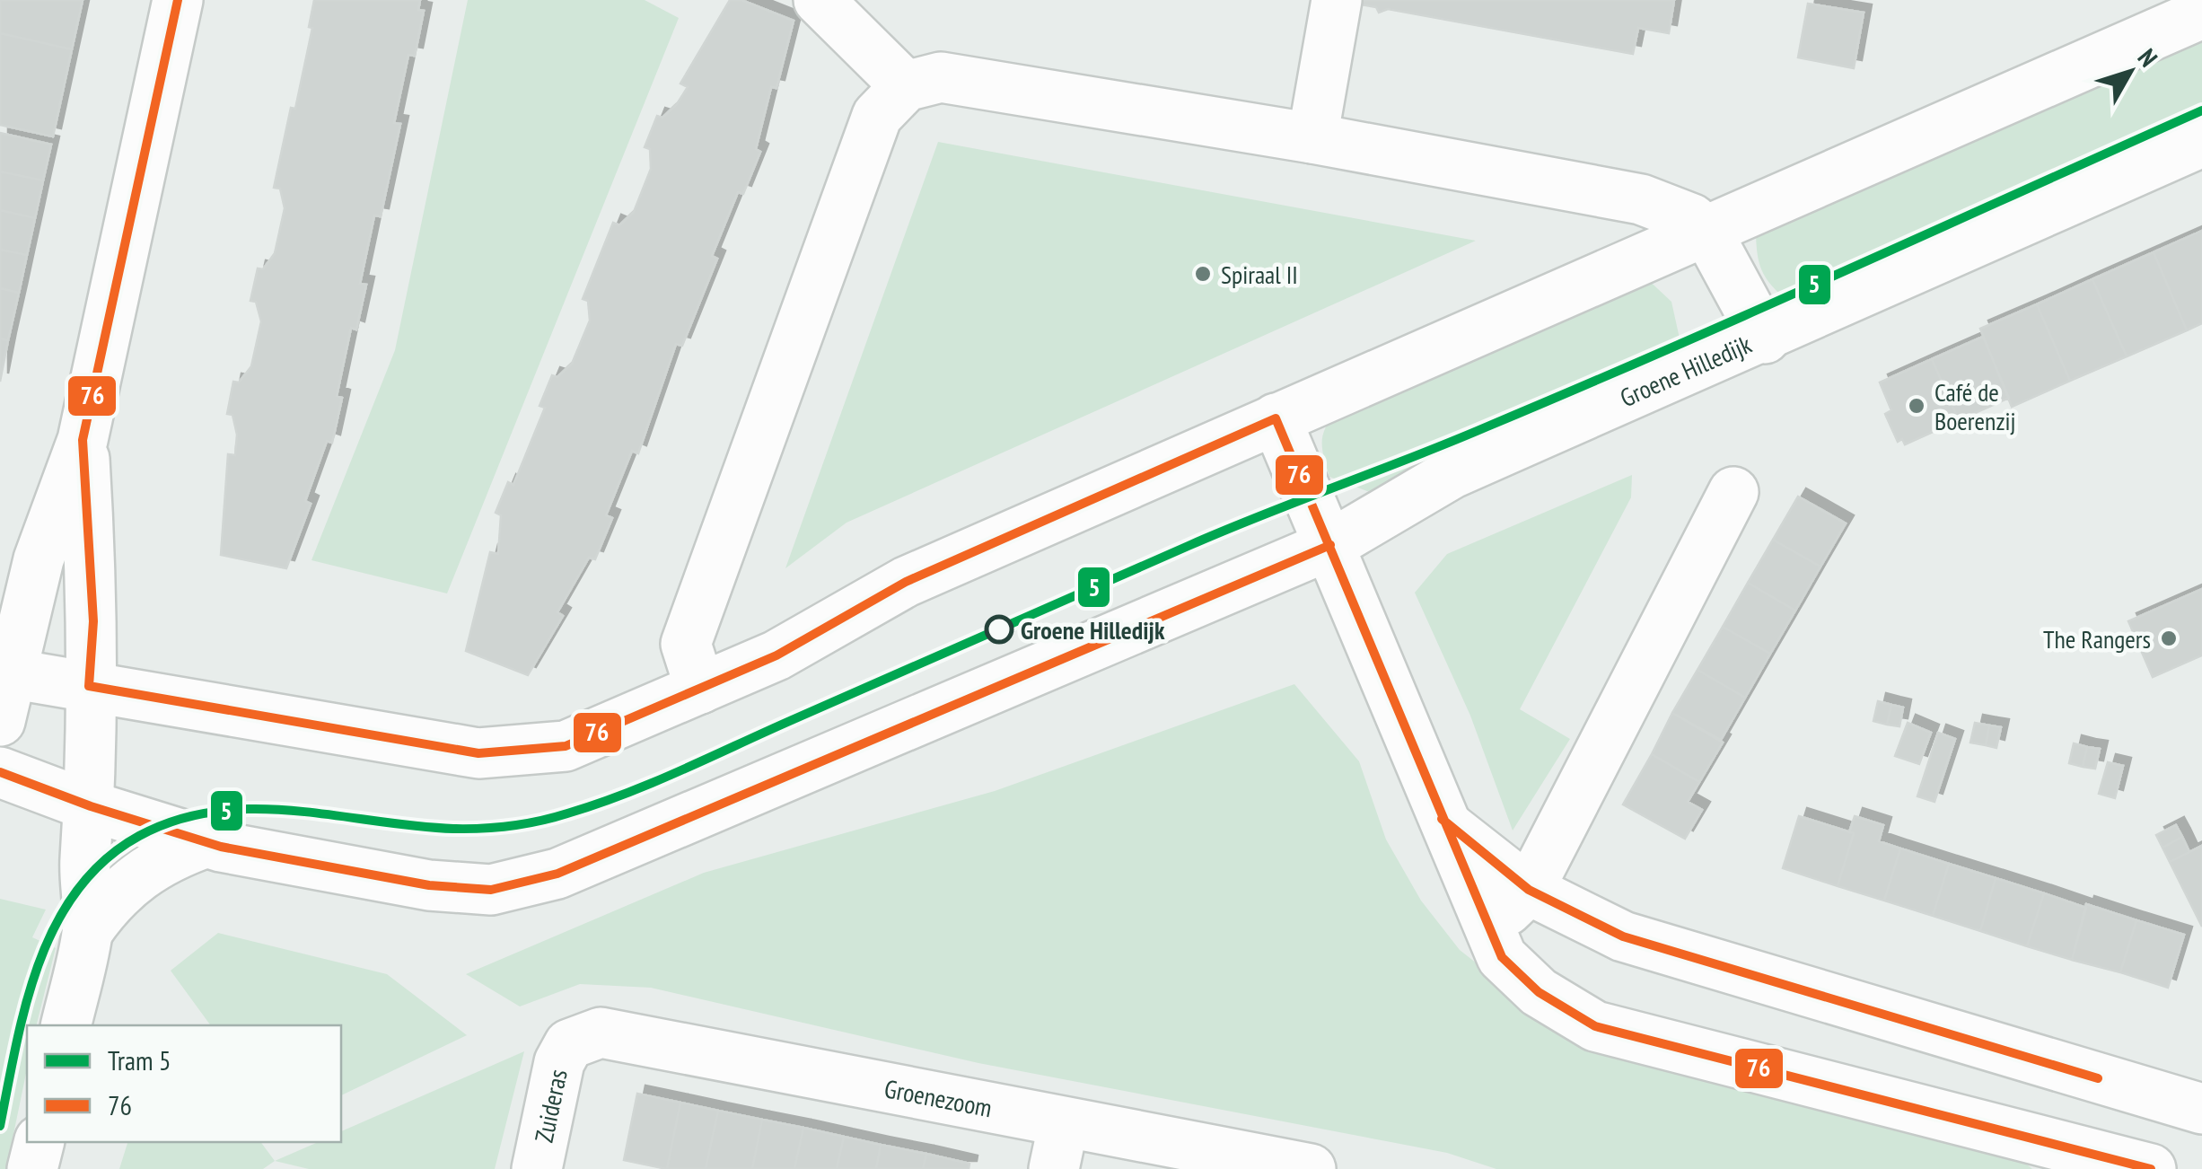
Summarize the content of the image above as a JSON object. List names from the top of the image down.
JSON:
{
  "streets": {
    "street": ["Groene Hilledijk", "Groenezoom", "Zuideras"]
  },
  "crossings": [
    ["Groenezoom", "Zuideras"]
  ],
  "places": [
    "Spiraal II",
    "Café de Boerenzij",
    "Groene Hilledijk",
    "The Rangers"
  ],
  "lines": ["transit line 76", "tram line 5"],
  "legend": ["Tram 5", "76"],
  "north": "top right"
}
